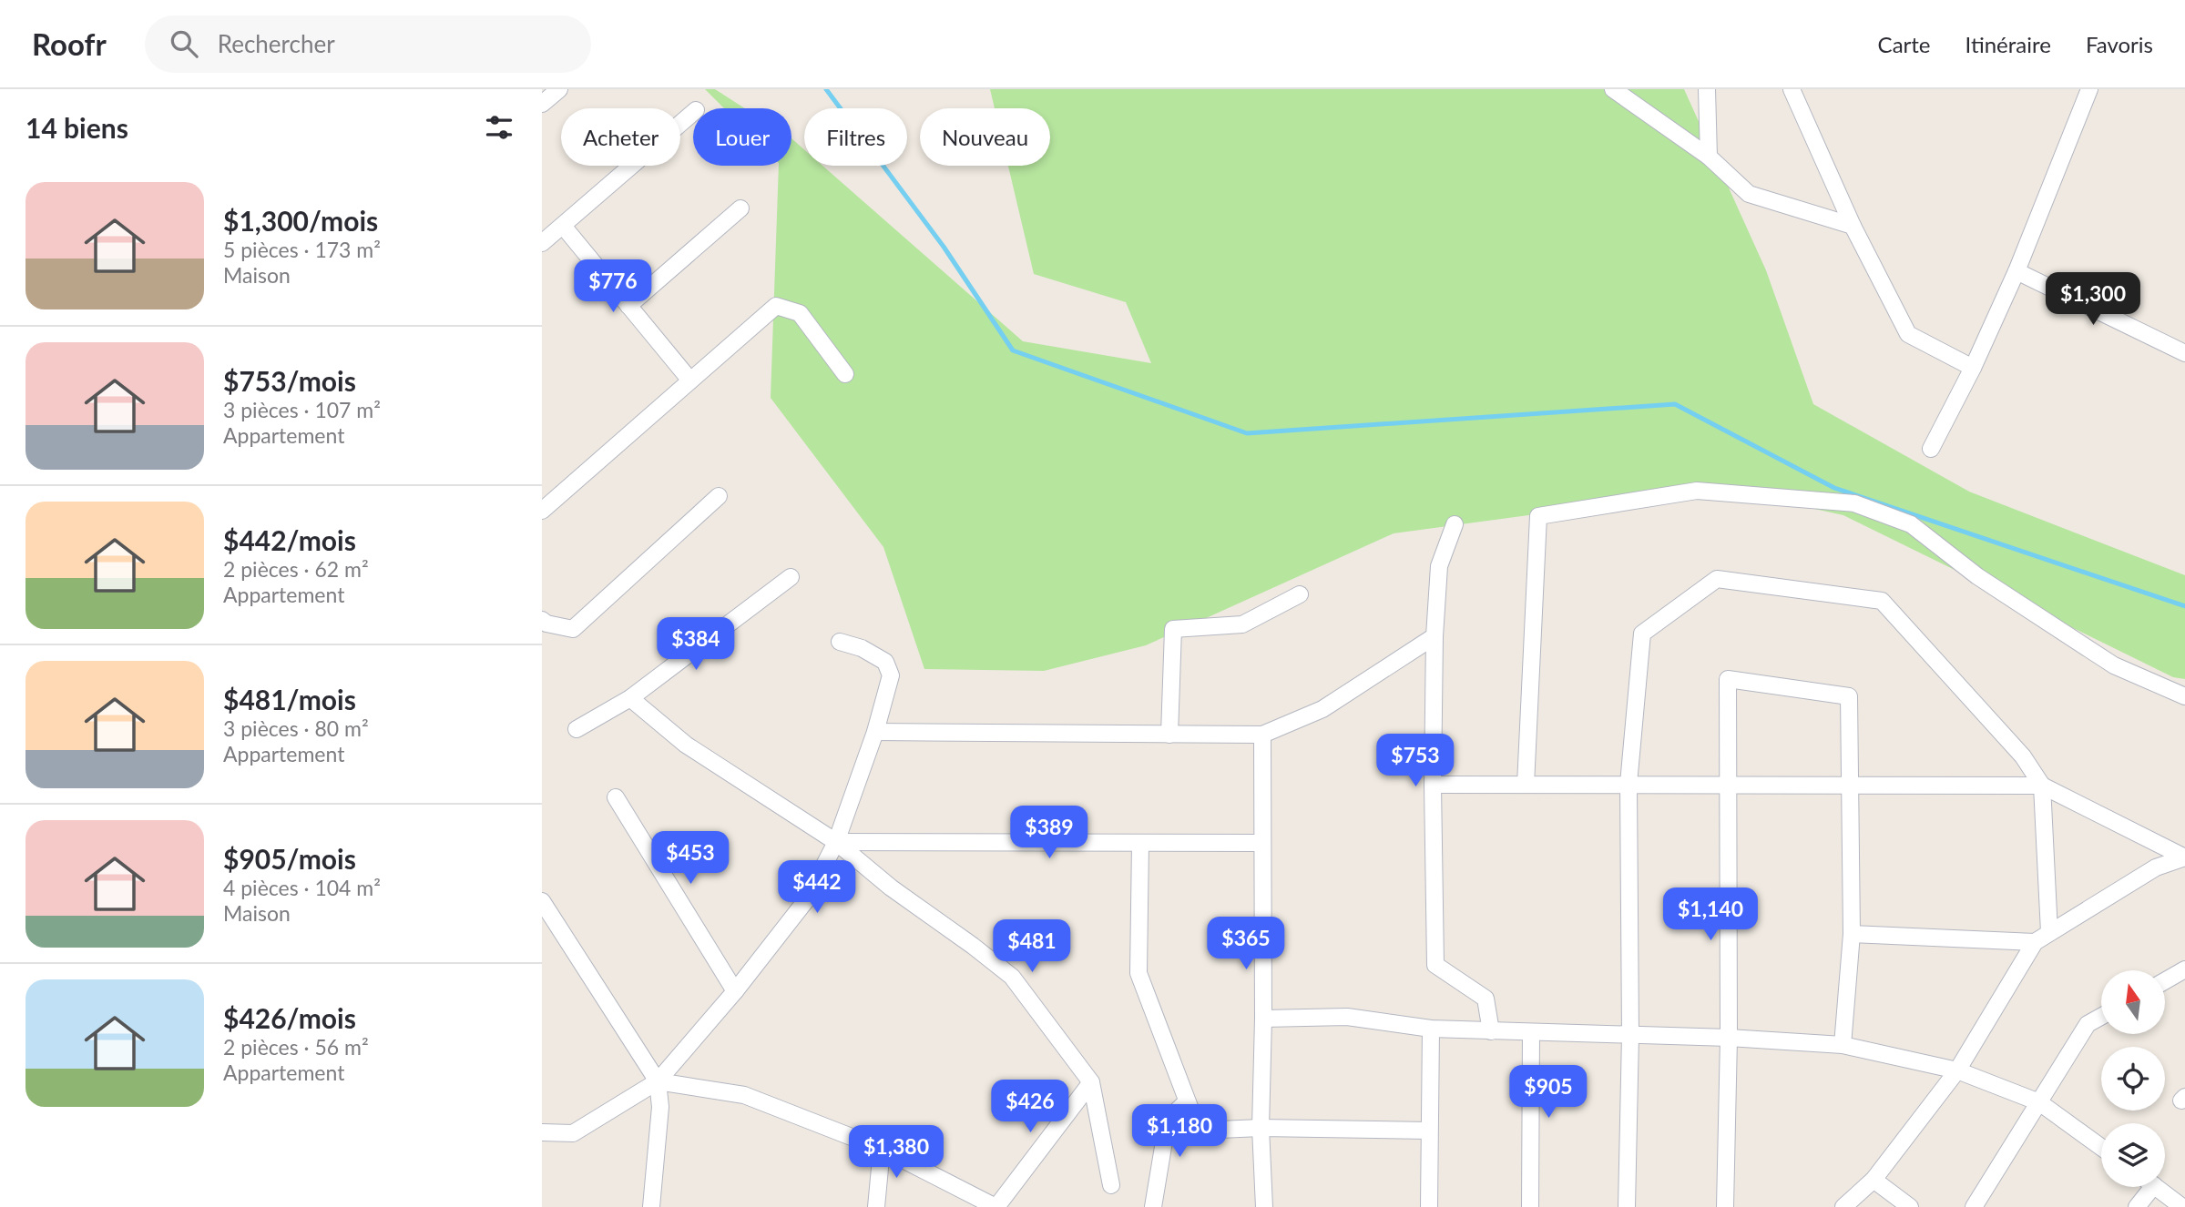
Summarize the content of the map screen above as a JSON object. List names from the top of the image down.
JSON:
{
  "north": "top",
  "page": {
    "header": "Roofr",
    "search": "Rechercher",
    "nav": ["Carte", "Itinéraire", "Favoris"],
    "heading": "14 biens",
    "chip": [
      "Acheter",
      "Louer",
      "Filtres",
      "Nouveau"
    ],
    "list": [
      {
        "name": "$1,300/mois",
        "note": "5 pièces · 173 m² · Maison"
      },
      {
        "name": "$753/mois",
        "note": "3 pièces · 107 m² · Appartement"
      },
      {
        "name": "$442/mois",
        "note": "2 pièces · 62 m² · Appartement"
      },
      {
        "name": "$481/mois",
        "note": "3 pièces · 80 m² · Appartement"
      },
      {
        "name": "$905/mois",
        "note": "4 pièces · 104 m² · Maison"
      },
      {
        "name": "$426/mois",
        "note": "2 pièces · 56 m² · Appartement"
      }
    ],
    "price": [
      "$776",
      "$1,300",
      "$384",
      "$753",
      "$389",
      "$453",
      "$442",
      "$1,140",
      "$365",
      "$481",
      "$905",
      "$426",
      "$1,180",
      "$1,380"
    ]
  }
}
